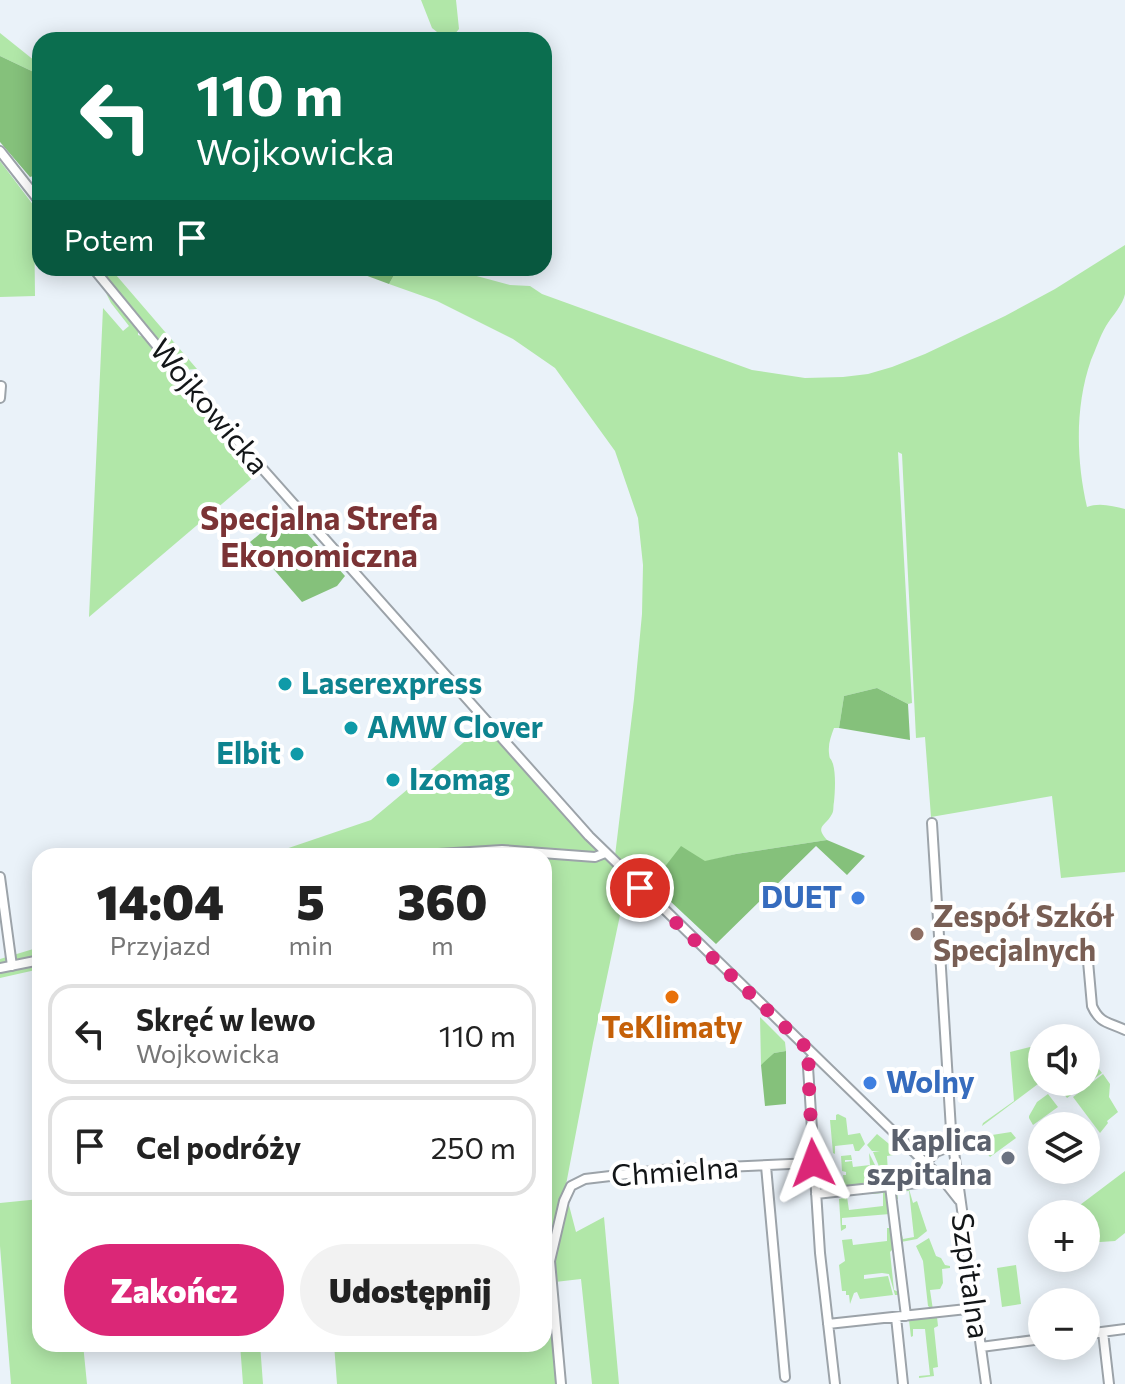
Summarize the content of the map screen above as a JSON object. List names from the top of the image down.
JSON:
{
  "streets": {
    "street": ["Wojkowicka", "Chmielna", "Szpitalna"]
  },
  "crossings": [
    ["Wojkowicka", "Szpitalna"]
  ],
  "districts": ["Specjalna Strefa Ekonomiczna"],
  "places": [
    "Laserexpress",
    "AMW Clover",
    "Elbit",
    "Izomag",
    "DUET",
    "Zespół Szkół Specjalnych",
    "TeKlimaty",
    "Wolny",
    "Kaplica szpitalna"
  ],
  "page": {
    "turn": ["110 m", "Wojkowicka"],
    "then": "Potem",
    "eta": [
      "14:04",
      "Przyjazd",
      "5",
      "min",
      "360",
      "m"
    ],
    "list": [
      {
        "name": "Skręć w lewo",
        "note": "Wojkowicka",
        "value": "110 m"
      },
      {
        "name": "Cel podróży",
        "value": "250 m"
      }
    ],
    "map_buttons": ["+", "−"],
    "buttons": ["Zakończ", "Udostępnij"]
  }
}
